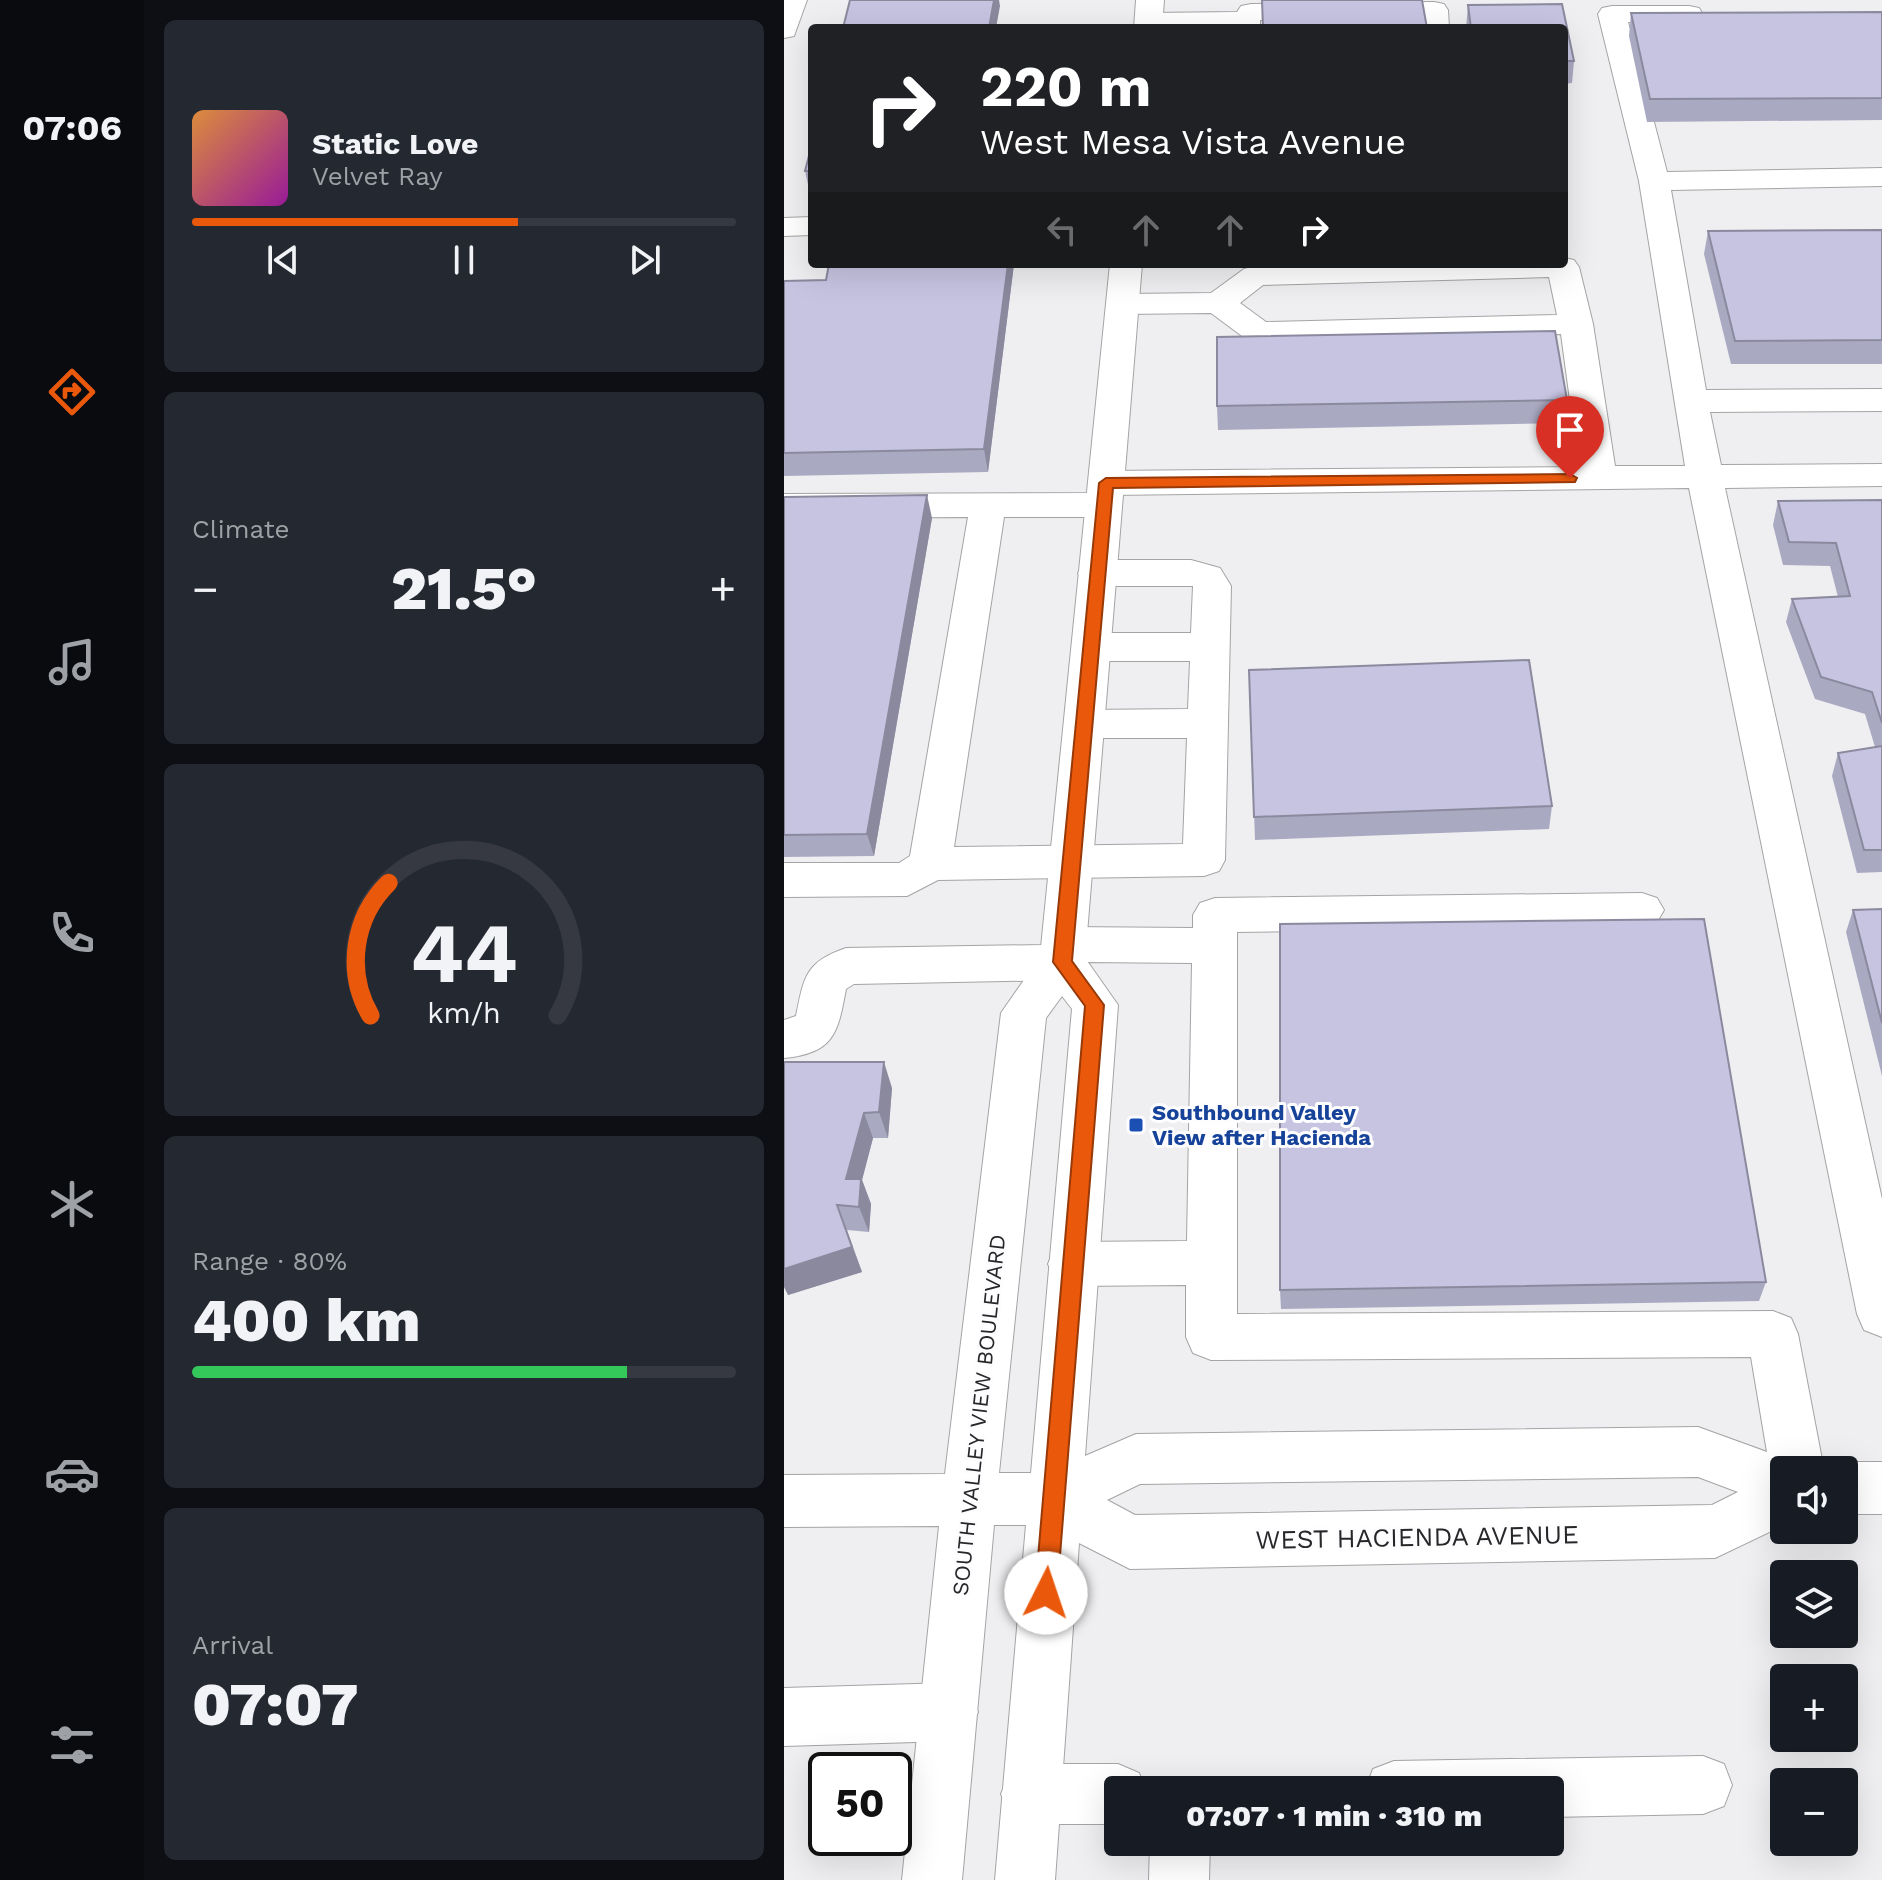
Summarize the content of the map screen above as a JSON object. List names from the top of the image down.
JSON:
{
  "streets": {
    "main road": ["SOUTH VALLEY VIEW BOULEVARD", "WEST HACIENDA AVENUE"]
  },
  "places": {
    "transit": ["Southbound Valley View after Hacienda"]
  },
  "page": {
    "tabs": "07:06",
    "turn": ["220 m", "West Mesa Vista Avenue"],
    "song": ["Static Love", "Velvet Ray"],
    "tile": [
      "Climate",
      ["Range · 80%", "400 km"],
      ["Arrival", "07:07"]
    ],
    "heat": ["−", "21.5°", "+"],
    "map_buttons": ["+", "−"],
    "limit": "50",
    "trip": "07:07 · 1 min · 310 m",
    "gauge": ["44", "km/h"]
  }
}
